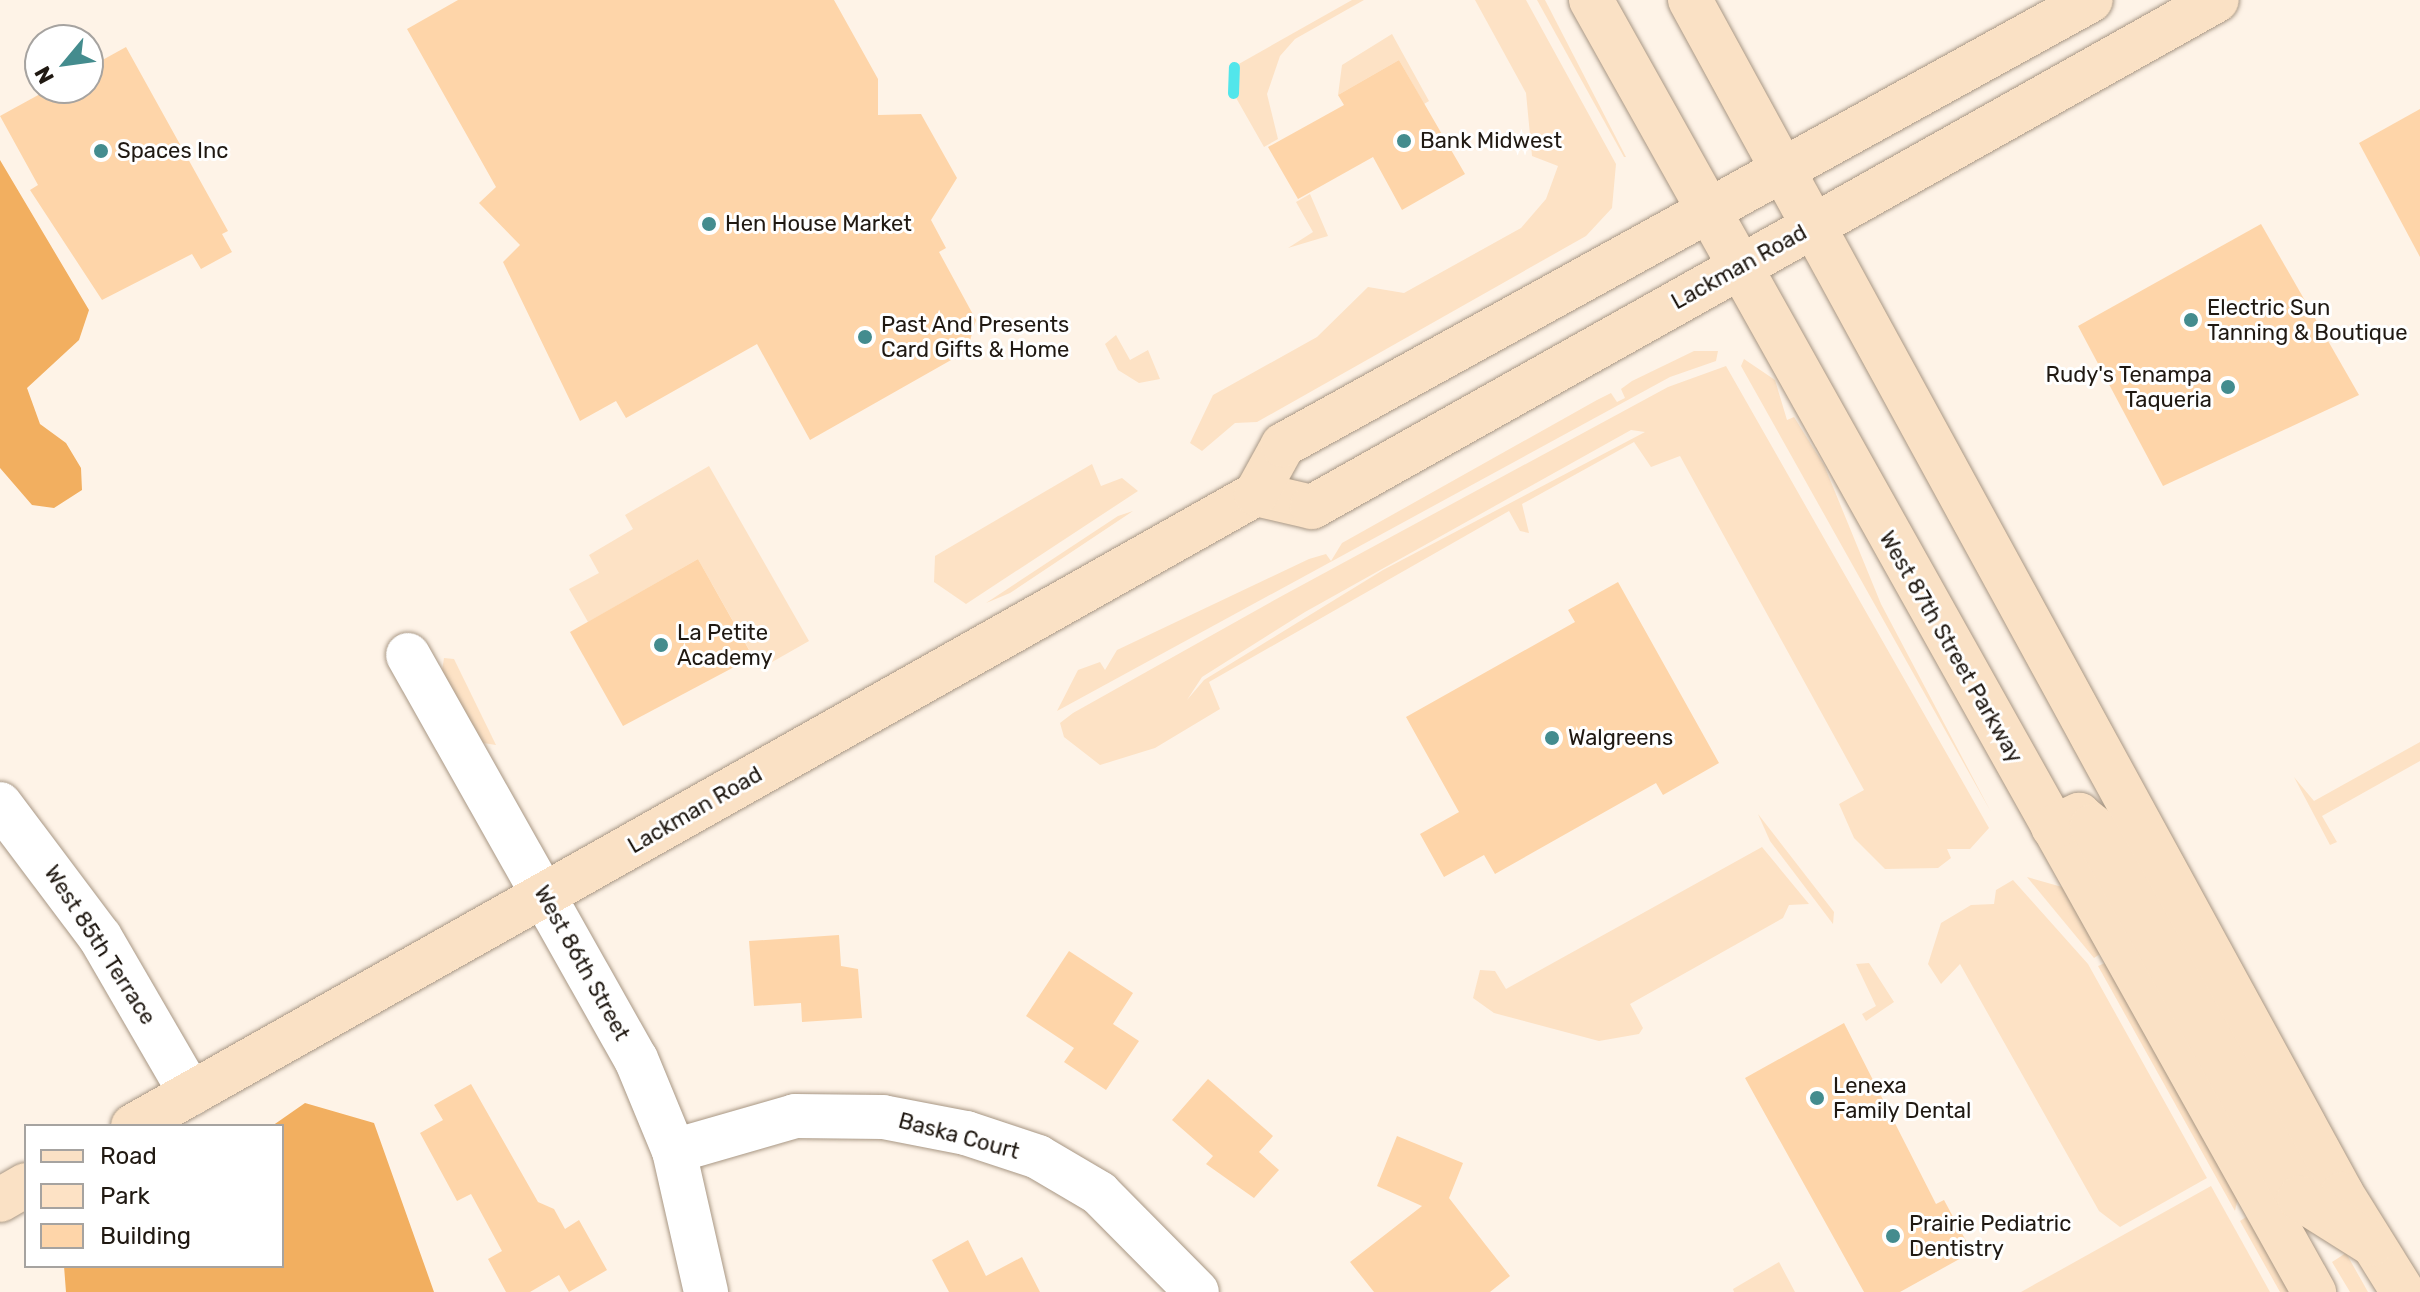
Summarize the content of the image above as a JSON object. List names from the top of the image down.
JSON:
{
  "streets": {
    "main road": ["Lackman Road", "West 87th Street Parkway"],
    "street": ["West 85th Terrace", "West 86th Street", "Baska Court"]
  },
  "crossings": [
    ["Lackman Road", "West 87th Street Parkway"],
    ["Lackman Road", "West 85th Terrace"],
    ["Lackman Road", "West 86th Street"],
    ["West 86th Street", "Baska Court"]
  ],
  "places": [
    "Bank Midwest",
    "Spaces Inc",
    "Hen House Market",
    "Electric Sun Tanning & Boutique",
    "Past And Presents Card Gifts & Home",
    "Rudy's Tenampa Taqueria",
    "La Petite Academy",
    "Walgreens",
    "Lenexa Family Dental",
    "Prairie Pediatric Dentistry"
  ],
  "legend": ["Road", "Park", "Building"],
  "north": "bottom left"
}
